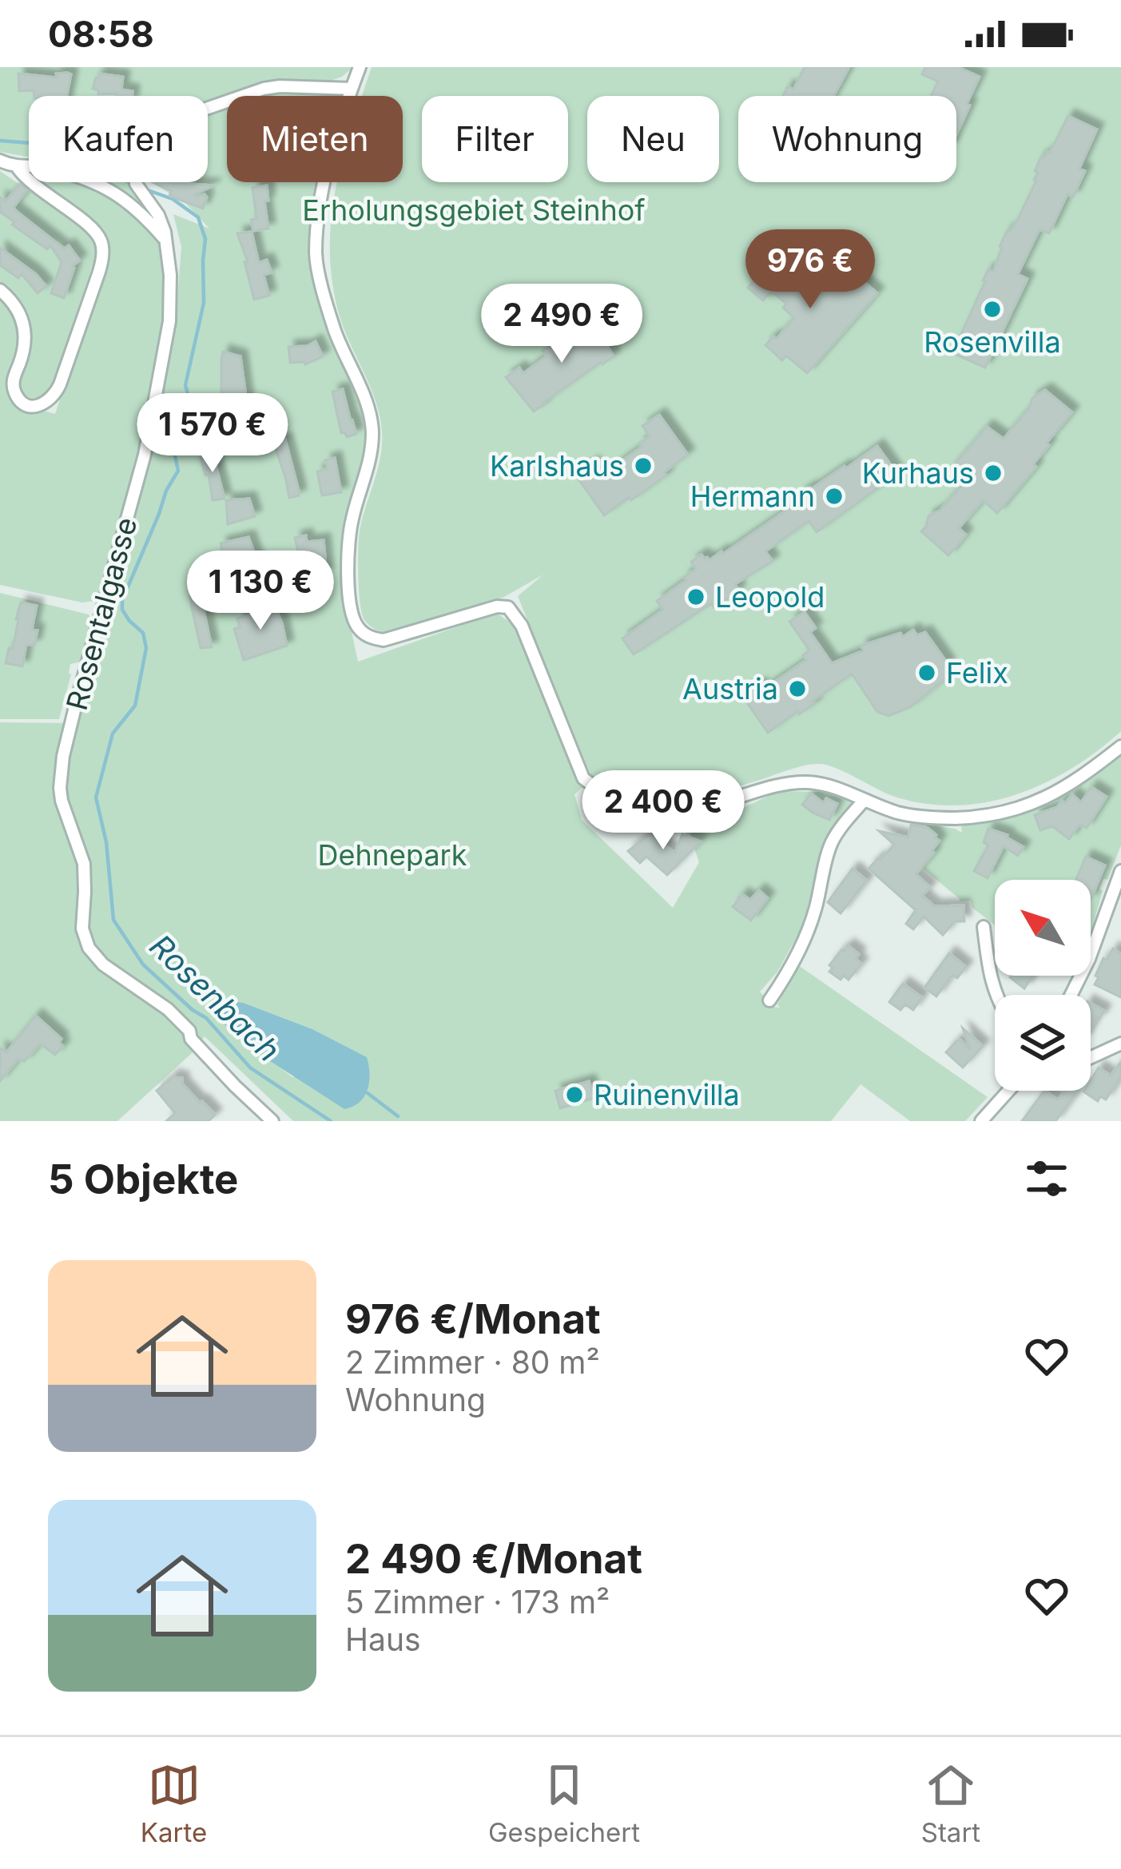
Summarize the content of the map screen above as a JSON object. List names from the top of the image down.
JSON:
{
  "streets": {
    "street": ["Rosentalgasse"]
  },
  "water": ["Rosenbach"],
  "parks": ["Erholungsgebiet Steinhof", "Dehnepark"],
  "places": [
    "Rosenvilla",
    "Karlshaus",
    "Kurhaus",
    "Hermann",
    "Leopold",
    "Felix",
    "Austria",
    "Ruinenvilla"
  ],
  "north": "top left",
  "page": {
    "status": "08:58",
    "chip": [
      "Kaufen",
      "Mieten",
      "Filter",
      "Neu",
      "Wohnung"
    ],
    "price": [
      "976 €",
      "2 490 €",
      "1 570 €",
      "1 130 €",
      "2 400 €"
    ],
    "heading": "5 Objekte",
    "list": [
      {
        "name": "976 €/Monat",
        "note": "2 Zimmer · 80 m² · Wohnung"
      },
      {
        "name": "2 490 €/Monat",
        "note": "5 Zimmer · 173 m² · Haus"
      }
    ],
    "tabs": ["Karte", "Gespeichert", "Start"]
  }
}
